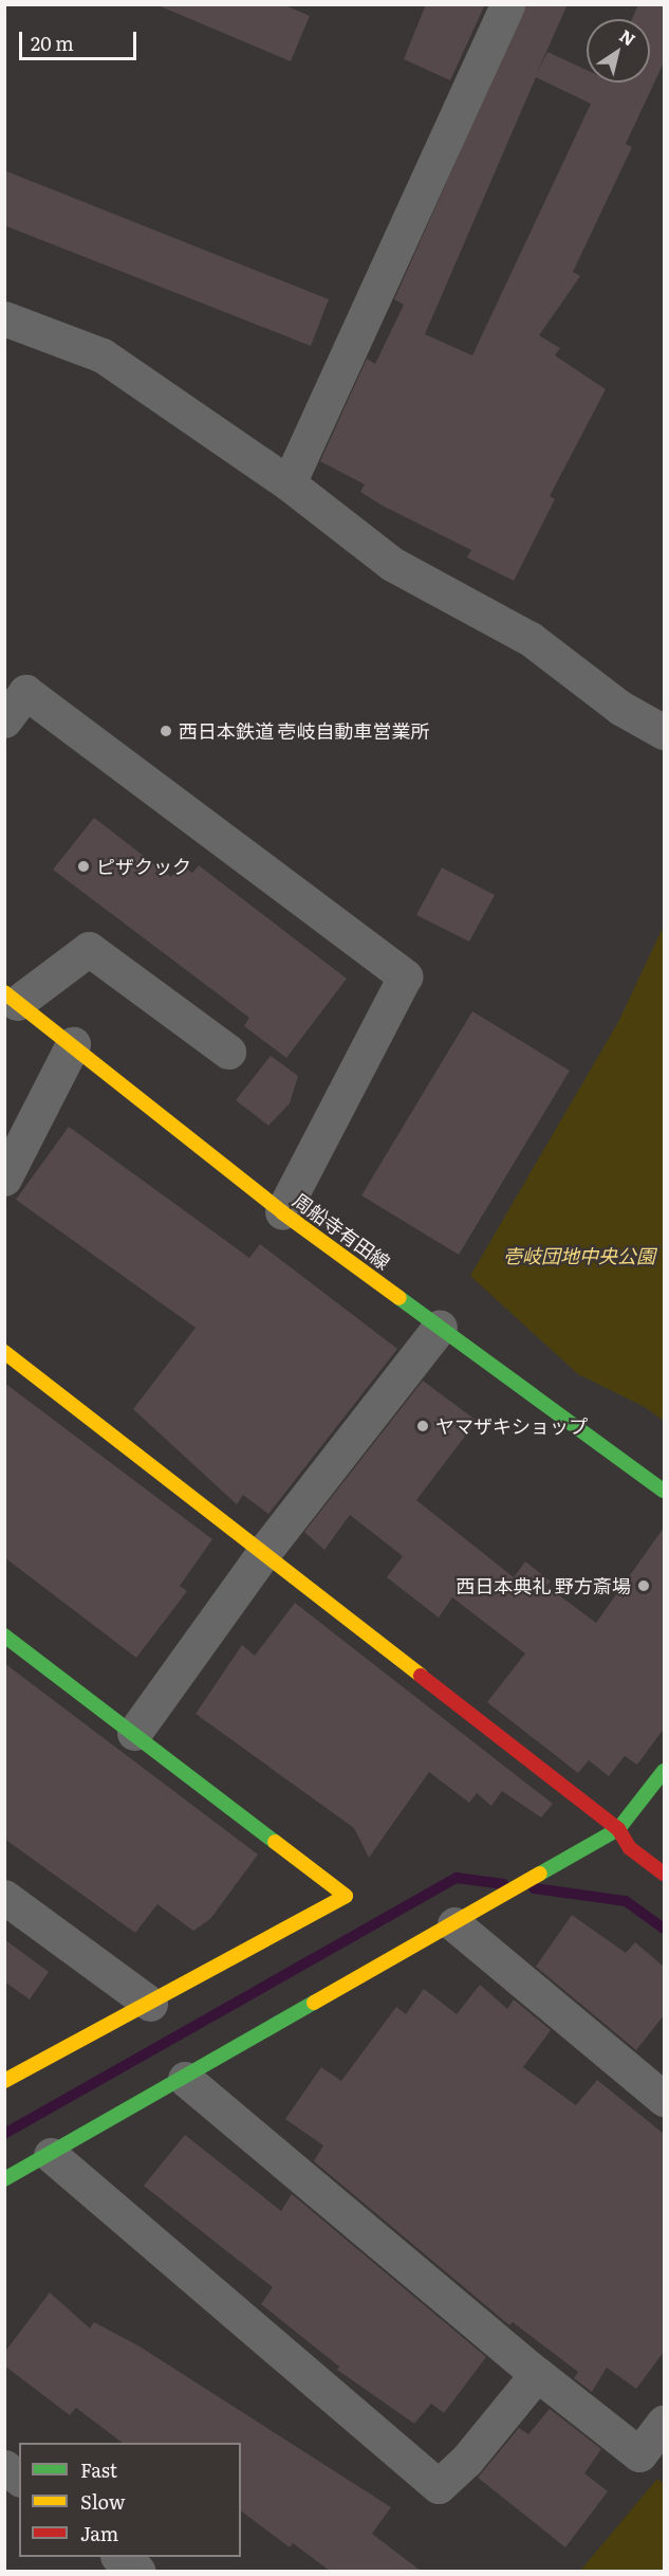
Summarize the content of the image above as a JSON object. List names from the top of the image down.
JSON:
{
  "streets": {
    "street": ["周船寺有田線"]
  },
  "parks": ["壱岐団地中央公園"],
  "places": [
    "西日本鉄道 壱岐自動車営業所",
    "ピザクック",
    "ヤマザキショップ",
    "西日本典礼 野方斎場"
  ],
  "legend": ["Fast", "Slow", "Jam"],
  "scale_bar": "20 m",
  "north": "top right"
}
